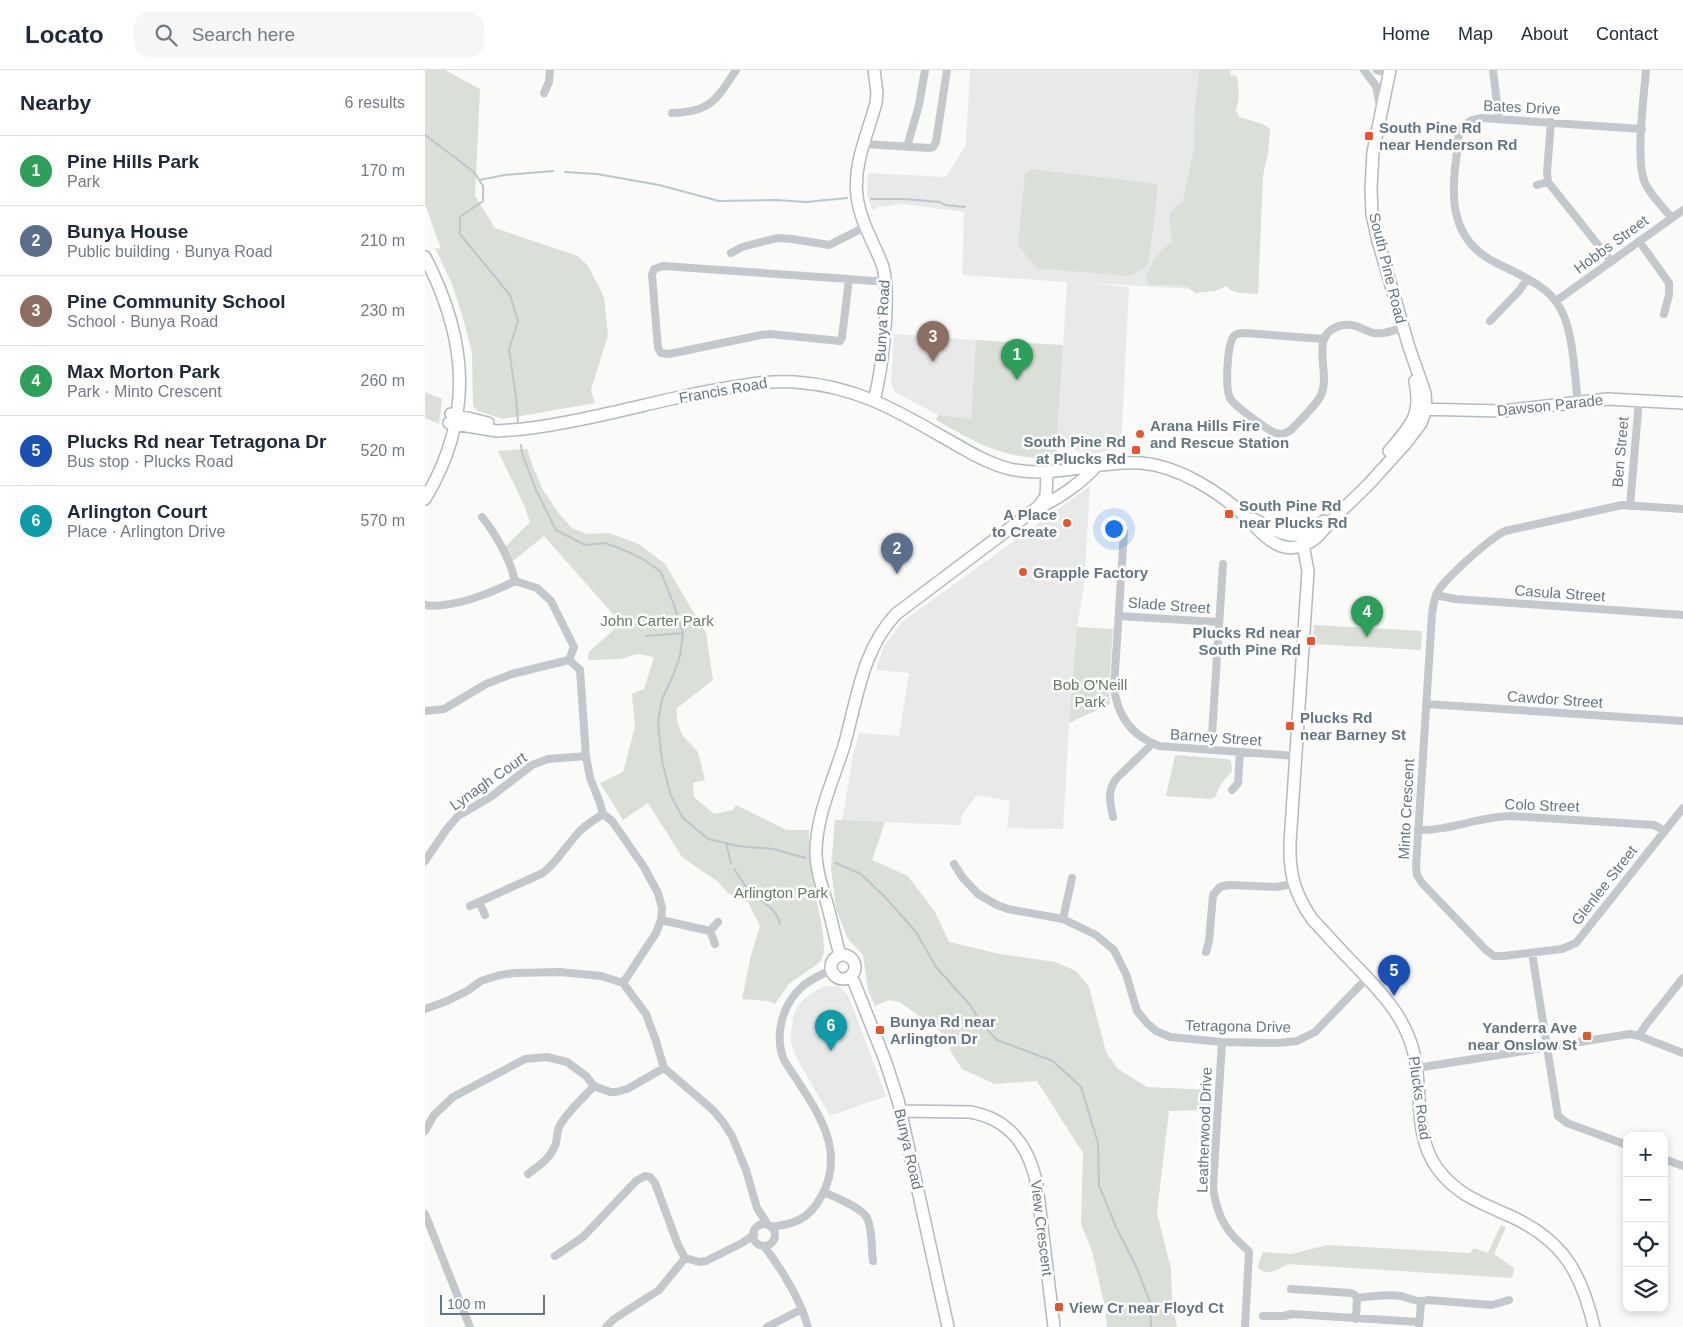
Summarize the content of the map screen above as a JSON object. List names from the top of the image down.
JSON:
{
  "streets": {
    "street": [
      "Bates Drive",
      "Hobbs Street",
      "South Pine Road",
      "Bunya Road",
      "Francis Road",
      "Dawson Parade",
      "Ben Street",
      "Casula Street",
      "Slade Street",
      "Cawdor Street",
      "Barney Street",
      "Lynagh Court",
      "Colo Street",
      "Minto Crescent",
      "Glenlee Street",
      "Tetragona Drive",
      "Plucks Road",
      "Leatherwood Drive",
      "View Crescent"
    ]
  },
  "crossings": [
    ["Bates Drive", "Hobbs Street"],
    ["Bates Drive", "Dawson Parade"],
    ["South Pine Road", "Dawson Parade"],
    ["Bunya Road", "Francis Road"],
    ["Bunya Road", "View Crescent"],
    ["Dawson Parade", "Ben Street"],
    ["Ben Street", "Minto Crescent"],
    ["Casula Street", "Minto Crescent"],
    ["Slade Street", "Barney Street"],
    ["Cawdor Street", "Minto Crescent"],
    ["Barney Street", "Plucks Road"],
    ["Colo Street", "Minto Crescent"],
    ["Colo Street", "Glenlee Street"],
    ["Minto Crescent", "Glenlee Street"],
    ["Tetragona Drive", "Plucks Road"],
    ["Tetragona Drive", "Leatherwood Drive"]
  ],
  "parks": ["John Carter Park", "Bob O'Neill Park", "Arlington Park"],
  "places": {
    "transit": [
      "South Pine Rd near Henderson Rd",
      "South Pine Rd at Plucks Rd",
      "South Pine Rd near Plucks Rd",
      "Plucks Rd near South Pine Rd",
      "Plucks Rd near Barney St",
      "Bunya Rd near Arlington Dr",
      "Yanderra Ave near Onslow St",
      "View Cr near Floyd Ct"
    ],
    "other": ["Arana Hills Fire and Rescue Station", "A Place to Create", "Grapple Factory"]
  },
  "scale_bar": "100 m",
  "page": {
    "header": "Locato",
    "search": "Search here",
    "nav": [
      "Home",
      "Map",
      "About",
      "Contact"
    ],
    "heading": ["Nearby", "6 results"],
    "list": [
      {
        "mark": "1",
        "name": "Pine Hills Park",
        "note": "Park",
        "value": "170 m"
      },
      {
        "mark": "2",
        "name": "Bunya House",
        "note": "Public building · Bunya Road",
        "value": "210 m"
      },
      {
        "mark": "3",
        "name": "Pine Community School",
        "note": "School · Bunya Road",
        "value": "230 m"
      },
      {
        "mark": "4",
        "name": "Max Morton Park",
        "note": "Park · Minto Crescent",
        "value": "260 m"
      },
      {
        "mark": "5",
        "name": "Plucks Rd near Tetragona Dr",
        "note": "Bus stop · Plucks Road",
        "value": "520 m"
      },
      {
        "mark": "6",
        "name": "Arlington Court",
        "note": "Place · Arlington Drive",
        "value": "570 m"
      }
    ],
    "pins": [
      "3",
      "1",
      "2",
      "4",
      "5",
      "6"
    ],
    "map_buttons": ["+", "−"],
    "scale": "100 m"
  }
}
